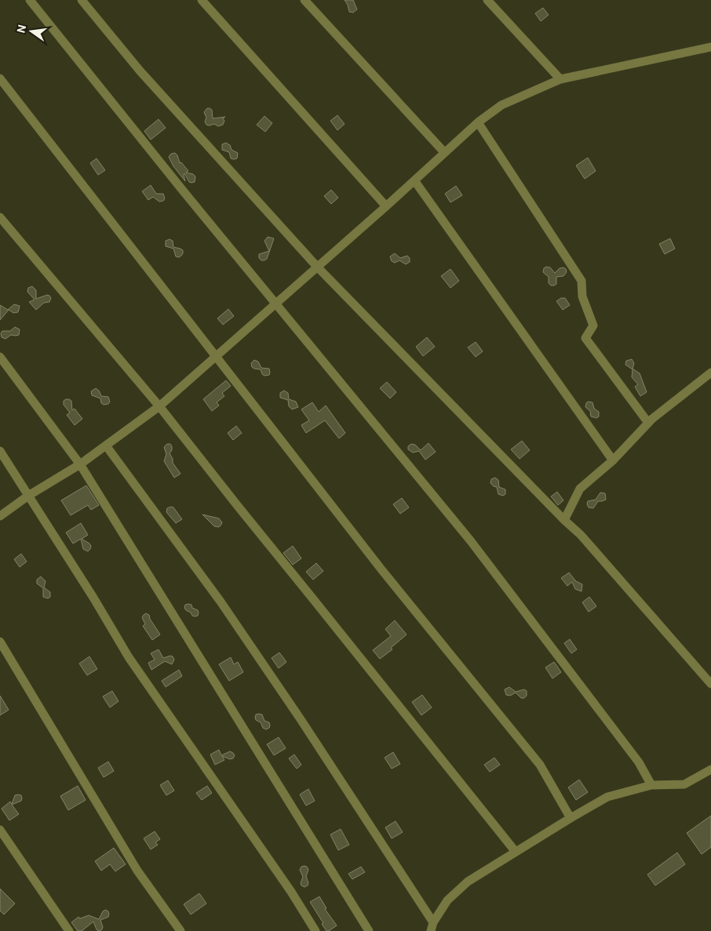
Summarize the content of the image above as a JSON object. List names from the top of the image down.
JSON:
{
  "north": "left"
}
